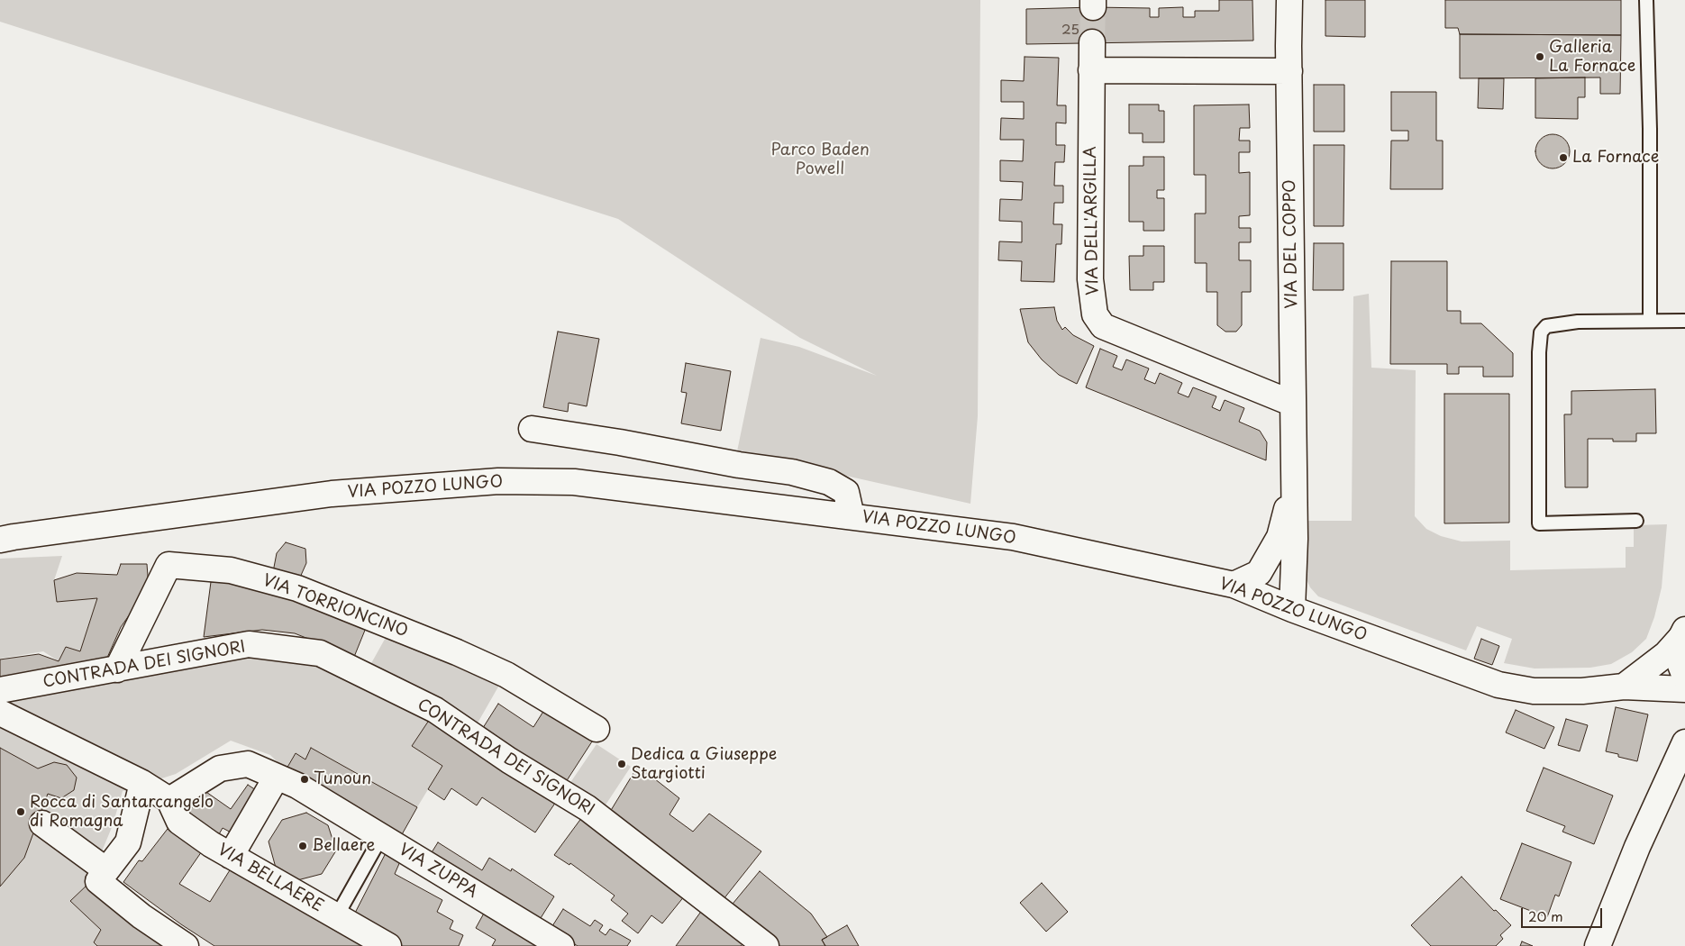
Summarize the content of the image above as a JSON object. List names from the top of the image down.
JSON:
{
  "streets": {
    "street": [
      "VIA DELL'ARGILLA",
      "VIA DEL COPPO",
      "VIA POZZO LUNGO",
      "VIA TORRIONCINO",
      "CONTRADA DEI SIGNORI",
      "VIA ZUPPA",
      "VIA BELLAERE"
    ]
  },
  "crossings": [
    ["VIA DELL'ARGILLA", "VIA DEL COPPO"],
    ["VIA DEL COPPO", "VIA POZZO LUNGO"],
    ["VIA TORRIONCINO", "CONTRADA DEI SIGNORI"],
    ["VIA ZUPPA", "VIA BELLAERE"]
  ],
  "parks": ["Parco Baden Powell"],
  "places": [
    "Galleria La Fornace",
    "La Fornace",
    "Dedica a Giuseppe Stargiotti",
    "Tunoun",
    "Rocca di Santarcangelo di Romagna",
    "Bellaere"
  ],
  "house_numbers": ["25"],
  "scale_bar": "20 m"
}
